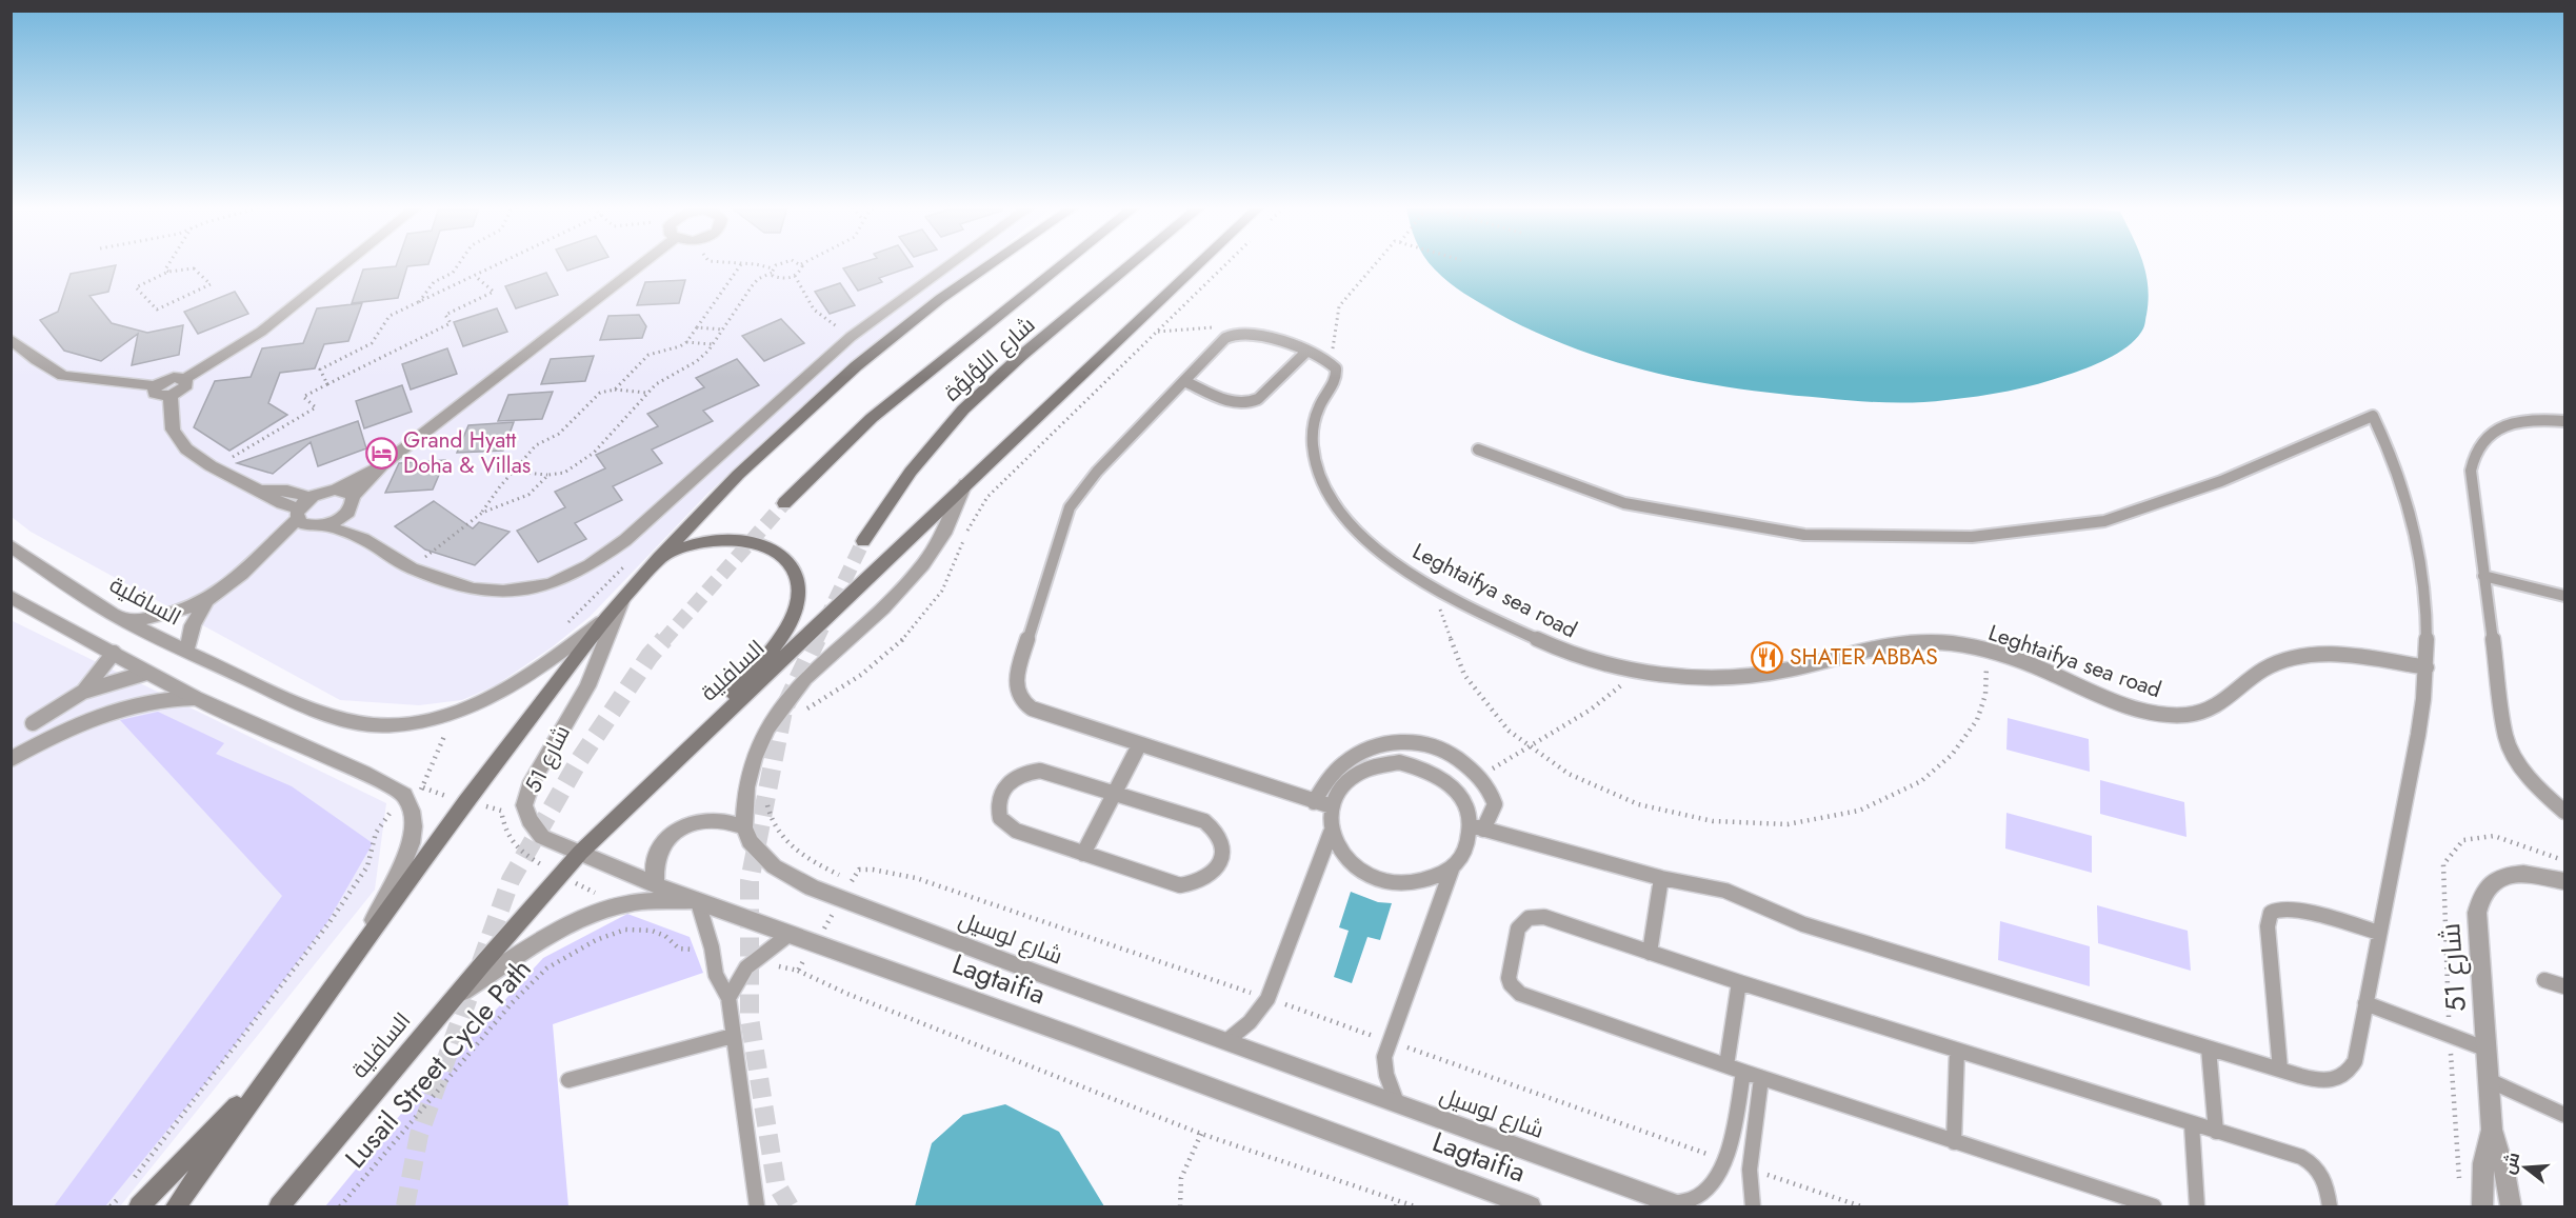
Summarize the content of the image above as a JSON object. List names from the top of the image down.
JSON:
{
  "streets": {
    "street": [
      "شارع اللؤلؤة",
      "السافلية",
      "شارع 51",
      "شارع لوسيل",
      "Lagtaifia"
    ],
    "lane": ["Leghtaifya sea road"],
    "path": ["Lusail Street Cycle Path"]
  },
  "crossings": [
    ["السافلية", "شارع 51"],
    ["السافلية", "Lagtaifia"],
    ["شارع 51", "Lagtaifia"]
  ],
  "places": {
    "hotel": ["Grand Hyatt Doha & Villas"],
    "restaurant": ["SHATER ABBAS"]
  },
  "north": "left"
}
